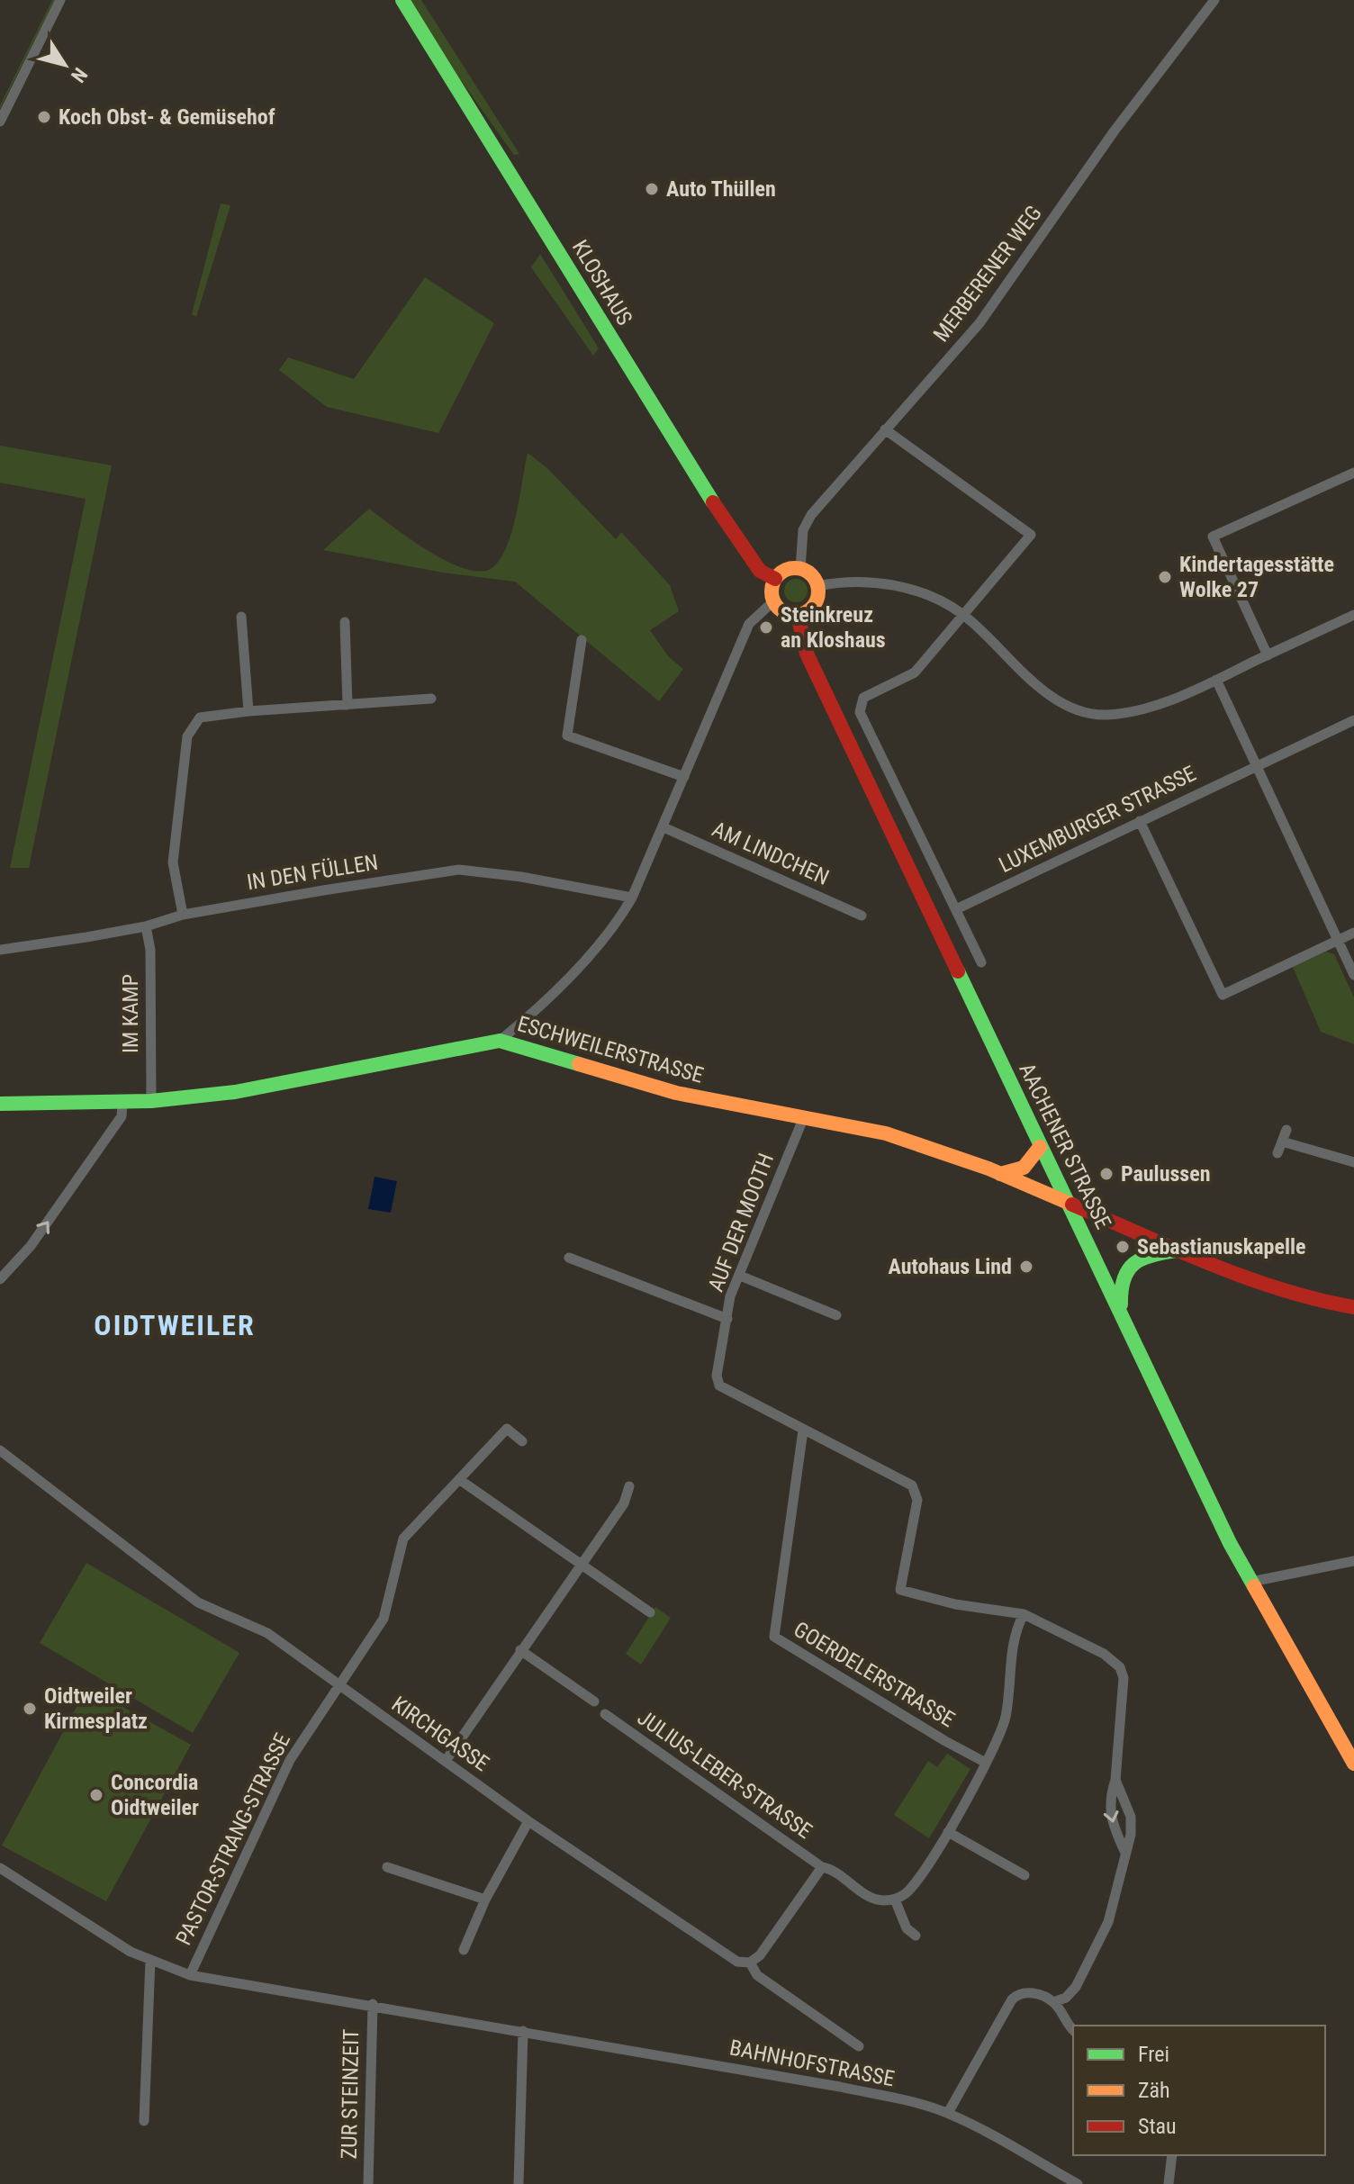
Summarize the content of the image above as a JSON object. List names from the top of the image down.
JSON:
{
  "streets": {
    "main road": ["KLOSHAUS", "ESCHWEILERSTRASSE", "AACHENER STRASSE"],
    "street": [
      "MERBERENER WEG",
      "LUXEMBURGER STRASSE",
      "AM LINDCHEN",
      "IN DEN FÜLLEN",
      "IM KAMP",
      "AUF DER MOOTH",
      "GOERDELERSTRASSE",
      "KIRCHGASSE",
      "JULIUS-LEBER-STRASSE",
      "PASTOR-STRANG-STRASSE",
      "BAHNHOFSTRASSE",
      "ZUR STEINZEIT"
    ]
  },
  "crossings": [
    ["MERBERENER WEG", "KLOSHAUS"],
    ["MERBERENER WEG", "AACHENER STRASSE"],
    ["KLOSHAUS", "AACHENER STRASSE"],
    ["IN DEN FÜLLEN", "IM KAMP"],
    ["IM KAMP", "ESCHWEILERSTRASSE"],
    ["ESCHWEILERSTRASSE", "AACHENER STRASSE"],
    ["ESCHWEILERSTRASSE", "AUF DER MOOTH"],
    ["AUF DER MOOTH", "GOERDELERSTRASSE"],
    ["KIRCHGASSE", "PASTOR-STRANG-STRASSE"],
    ["PASTOR-STRANG-STRASSE", "BAHNHOFSTRASSE"],
    ["BAHNHOFSTRASSE", "ZUR STEINZEIT"]
  ],
  "districts": ["OIDTWEILER"],
  "places": [
    "Koch Obst- & Gemüsehof",
    "Auto Thüllen",
    "Kindertagesstätte Wolke 27",
    "Steinkreuz an Kloshaus",
    "Paulussen",
    "Sebastianuskapelle",
    "Autohaus Lind",
    "Oidtweiler Kirmesplatz",
    "Concordia Oidtweiler"
  ],
  "legend": ["Frei", "Zäh", "Stau"],
  "north": "bottom right"
}
